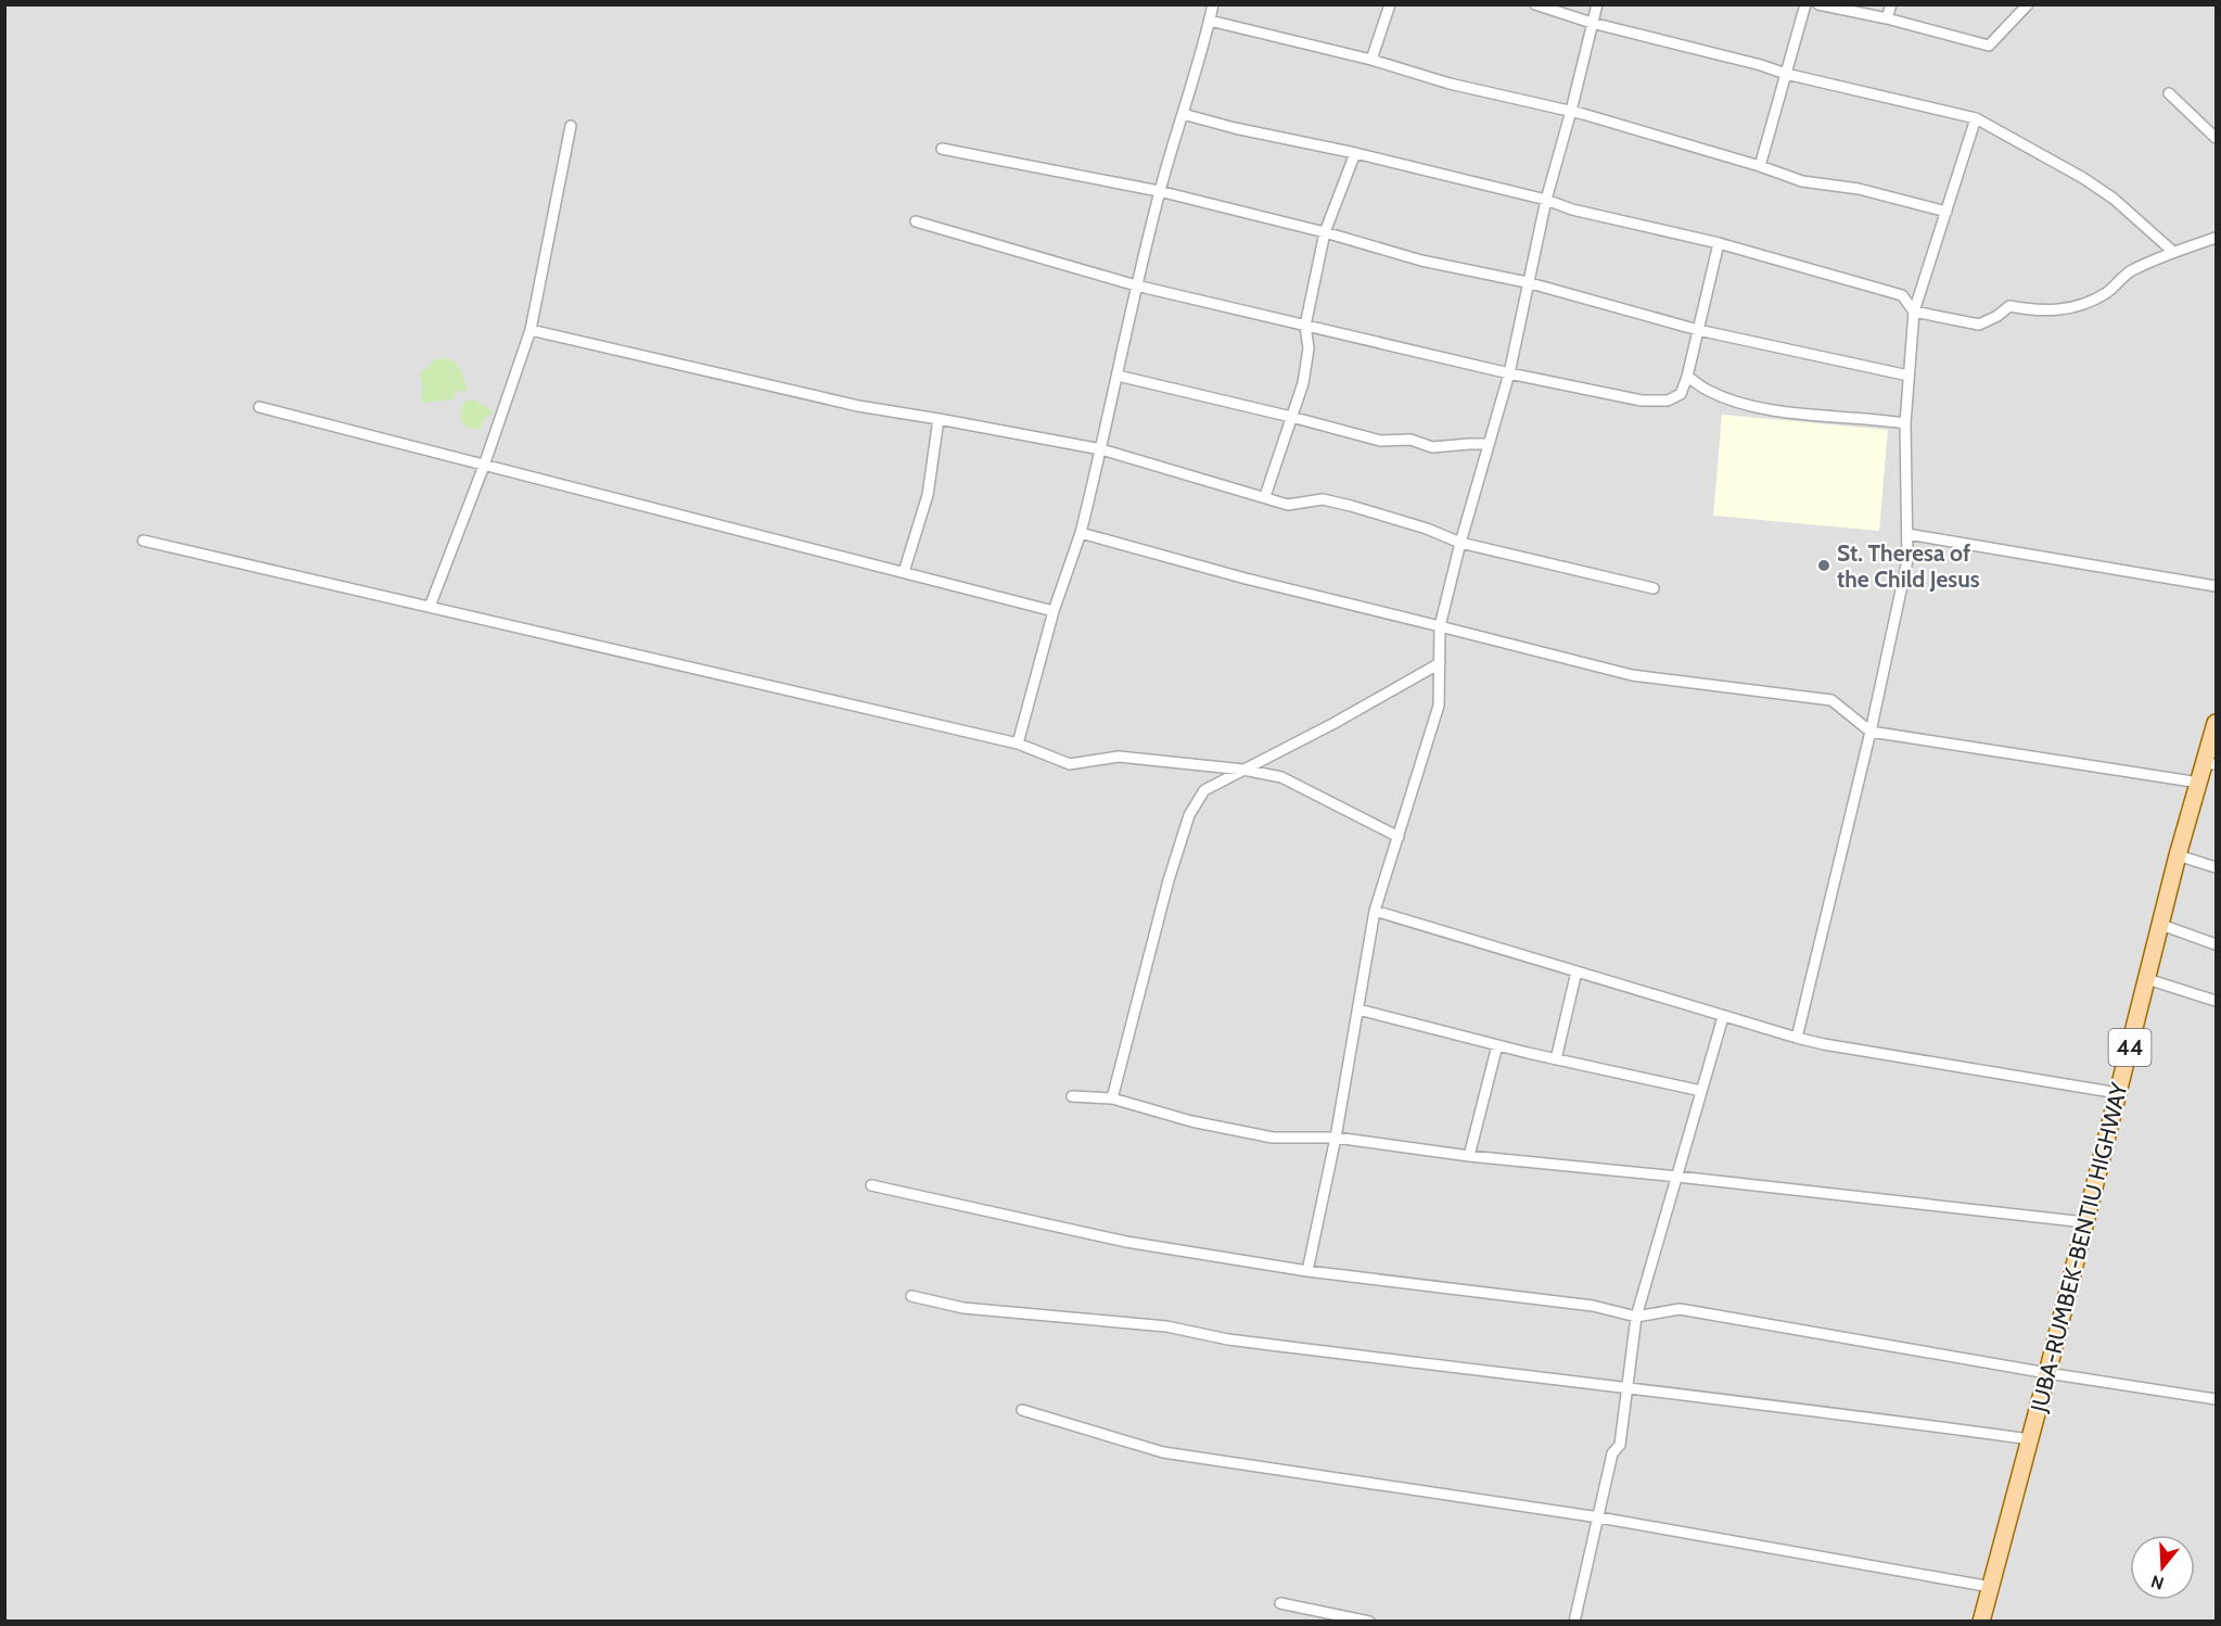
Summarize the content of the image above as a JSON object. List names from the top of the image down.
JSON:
{
  "streets": {
    "main road": ["44", "JUBA-RUMBEK-BENTIU HIGHWAY"]
  },
  "places": ["St. Theresa of the Child Jesus"],
  "north": "bottom"
}
